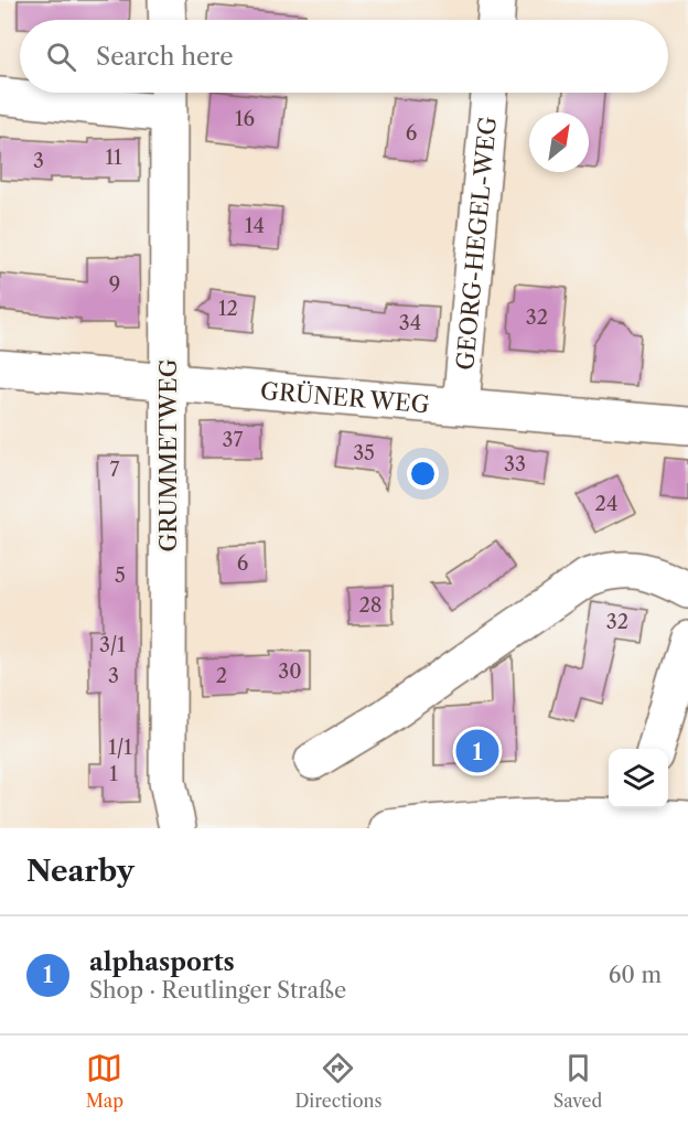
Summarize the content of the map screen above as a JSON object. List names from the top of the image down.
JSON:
{
  "streets": {
    "street": ["GEORG-HEGEL-WEG", "GRÜNER WEG", "GRUMMETWEG"]
  },
  "crossings": [
    ["GEORG-HEGEL-WEG", "GRÜNER WEG"],
    ["GRÜNER WEG", "GRUMMETWEG"]
  ],
  "house_numbers": [
    "16",
    "6",
    "11",
    "3",
    "14",
    "9",
    "12",
    "32",
    "34",
    "37",
    "35",
    "33",
    "7",
    "24",
    "6",
    "5",
    "28",
    "32",
    "3/1",
    "30",
    "3",
    "2",
    "1/1",
    "1"
  ],
  "north": "top right",
  "page": {
    "search": "Search here",
    "pins": "1",
    "heading": "Nearby",
    "list": [
      {
        "mark": "1",
        "name": "alphasports",
        "note": "Shop · Reutlinger Straße",
        "value": "60 m"
      }
    ],
    "nav": ["Map", "Directions", "Saved"]
  }
}
